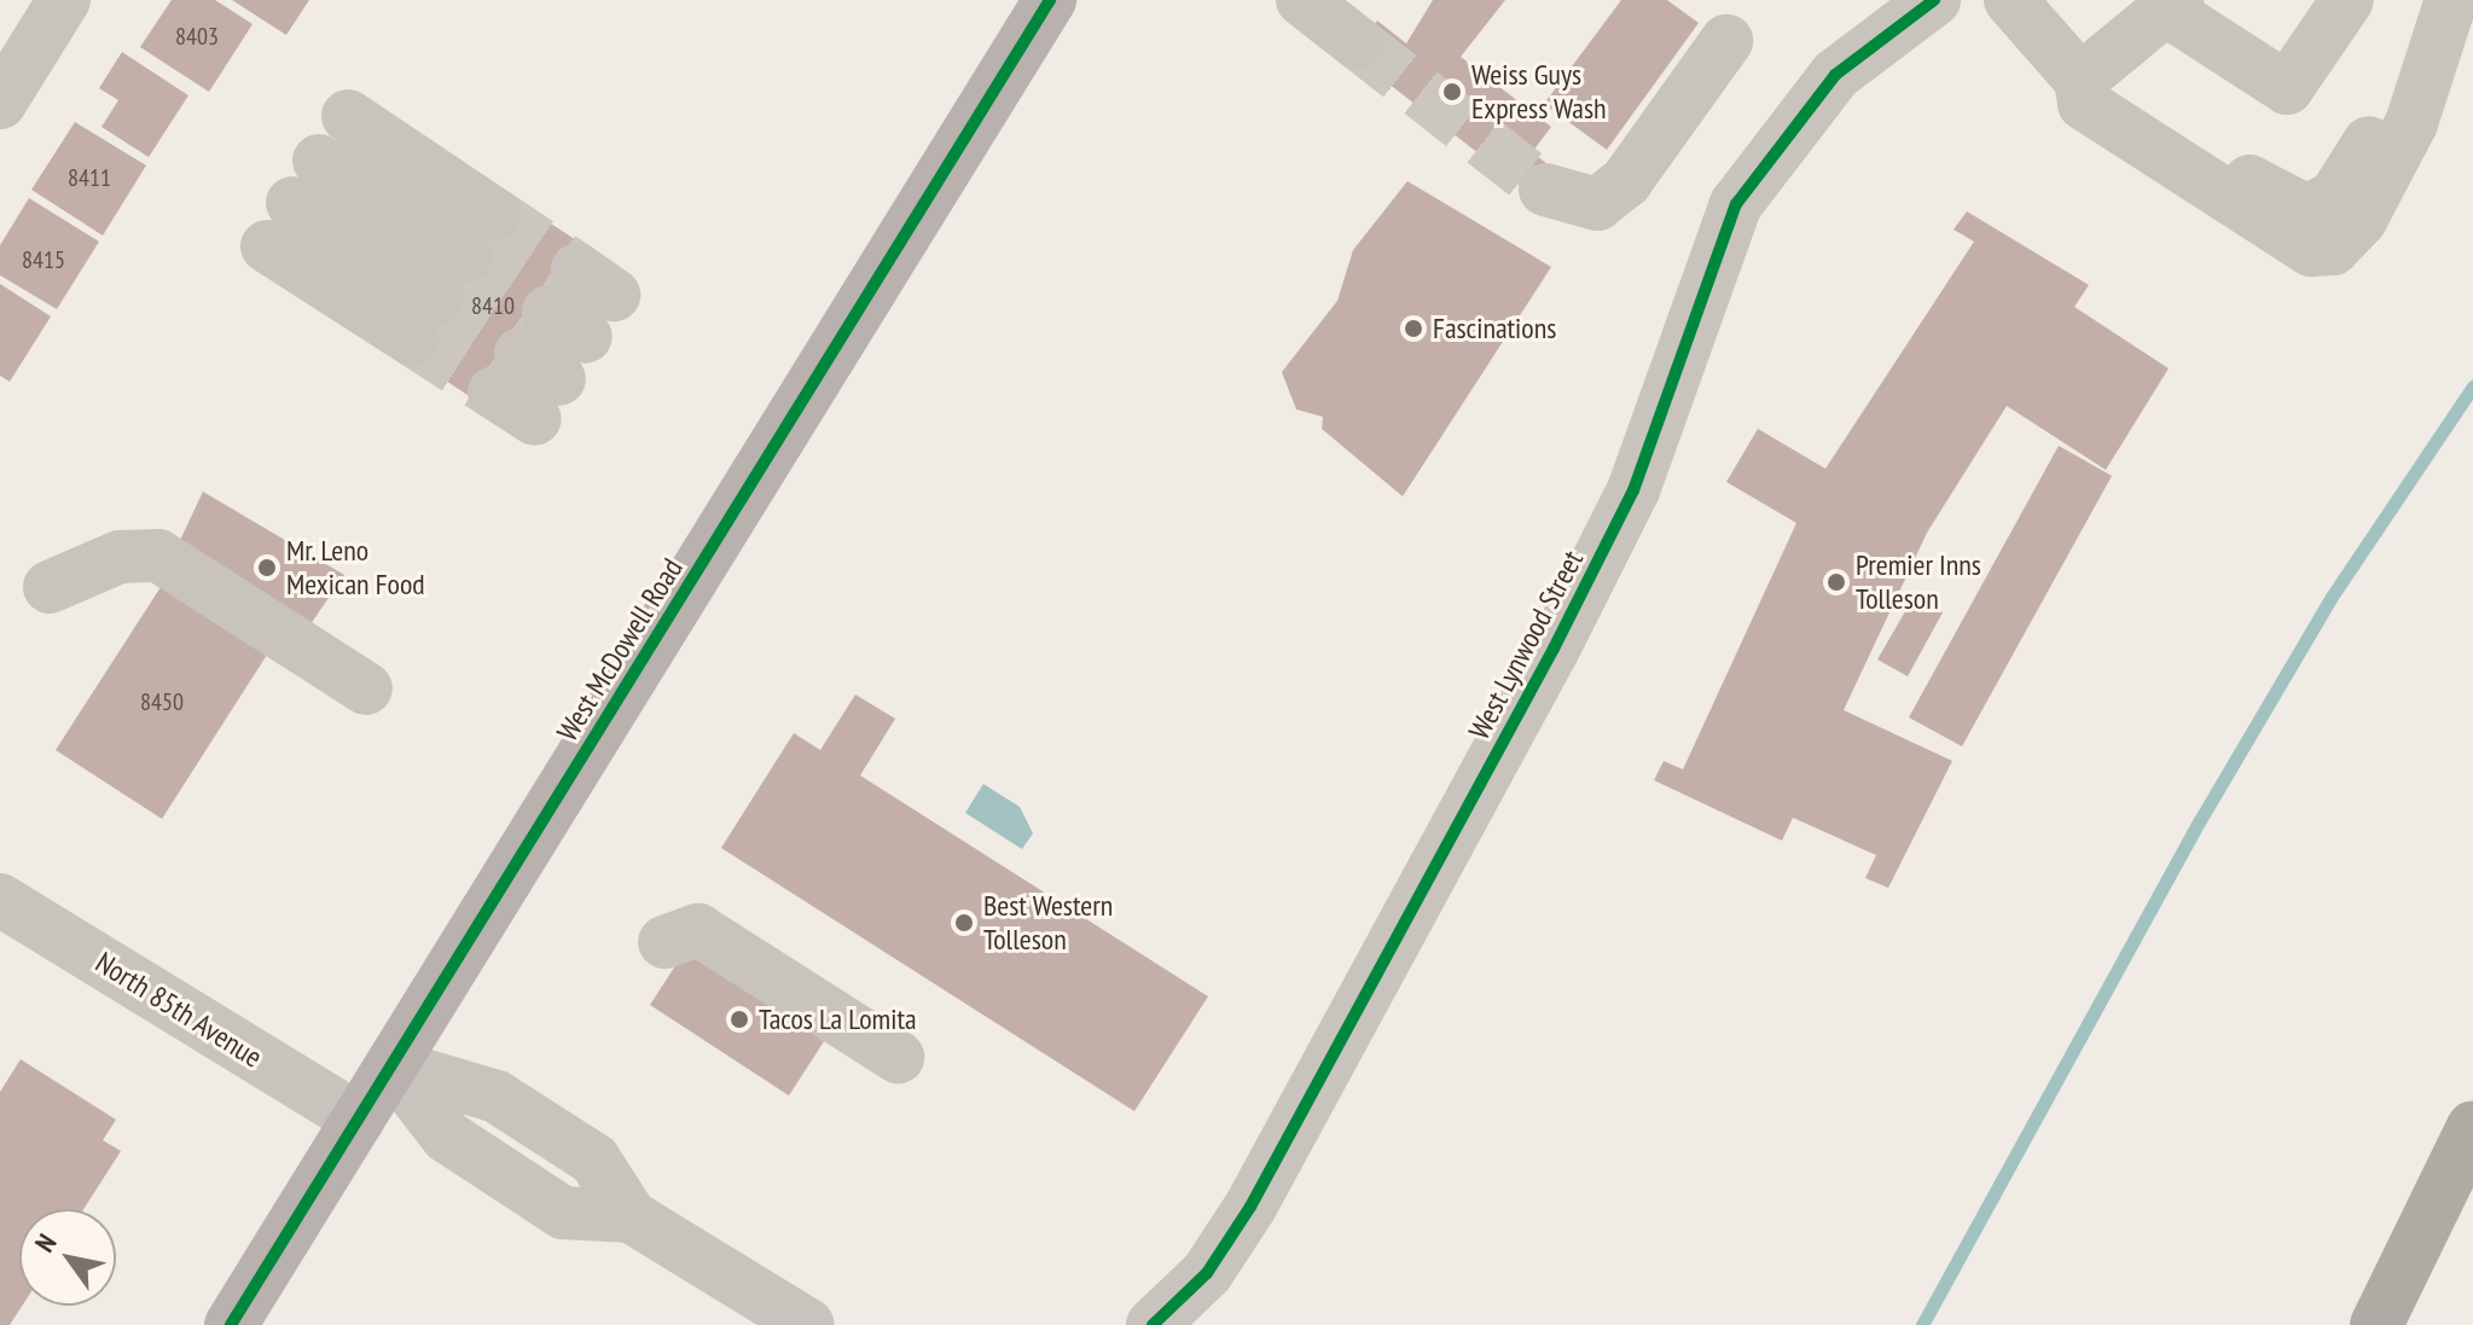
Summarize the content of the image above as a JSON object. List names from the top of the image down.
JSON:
{
  "streets": {
    "main road": ["West McDowell Road"],
    "street": ["West Lynwood Street", "North 85th Avenue"]
  },
  "crossings": [
    ["West McDowell Road", "North 85th Avenue"]
  ],
  "places": [
    "Weiss Guys Express Wash",
    "Fascinations",
    "Mr. Leno Mexican Food",
    "Premier Inns Tolleson",
    "Best Western Tolleson",
    "Tacos La Lomita"
  ],
  "house_numbers": [
    "8403",
    "8411",
    "8415",
    "8410",
    "8450"
  ],
  "north": "top left"
}
